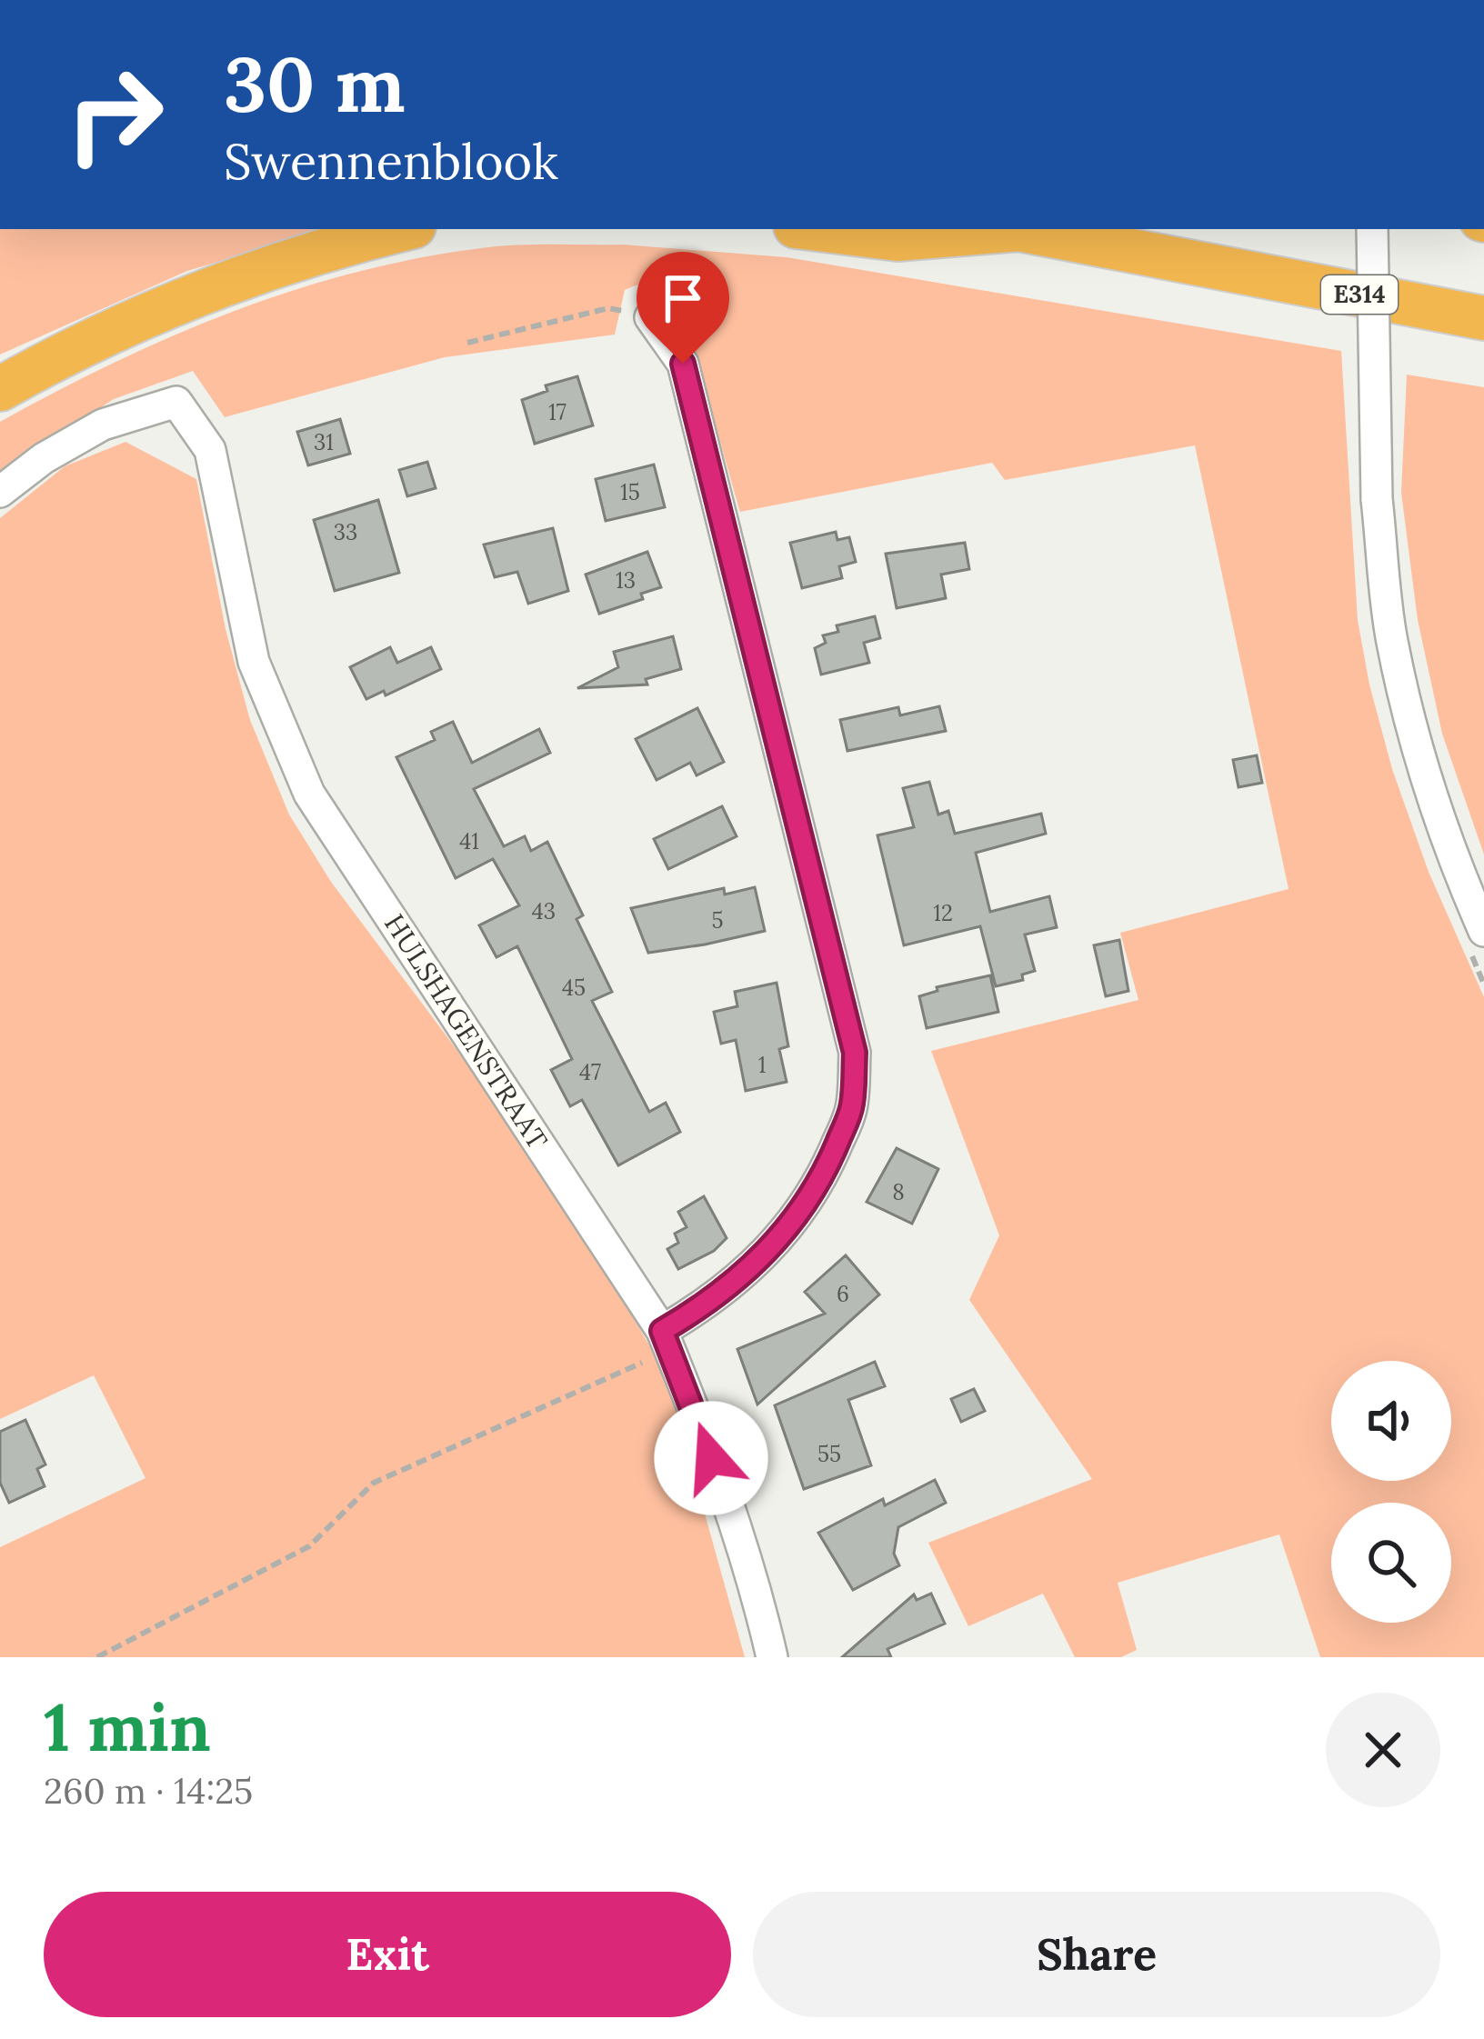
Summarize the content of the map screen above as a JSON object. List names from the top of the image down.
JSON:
{
  "streets": {
    "highway": ["E314"],
    "street": ["HULSHAGENSTRAAT"]
  },
  "house_numbers": [
    "17",
    "31",
    "15",
    "33",
    "13",
    "41",
    "43",
    "12",
    "5",
    "45",
    "1",
    "47",
    "8",
    "6",
    "55"
  ],
  "page": {
    "turn": ["30 m", "Swennenblook"],
    "heading": ["1 min", "260 m · 14:25"],
    "buttons": ["Exit", "Share"]
  }
}
